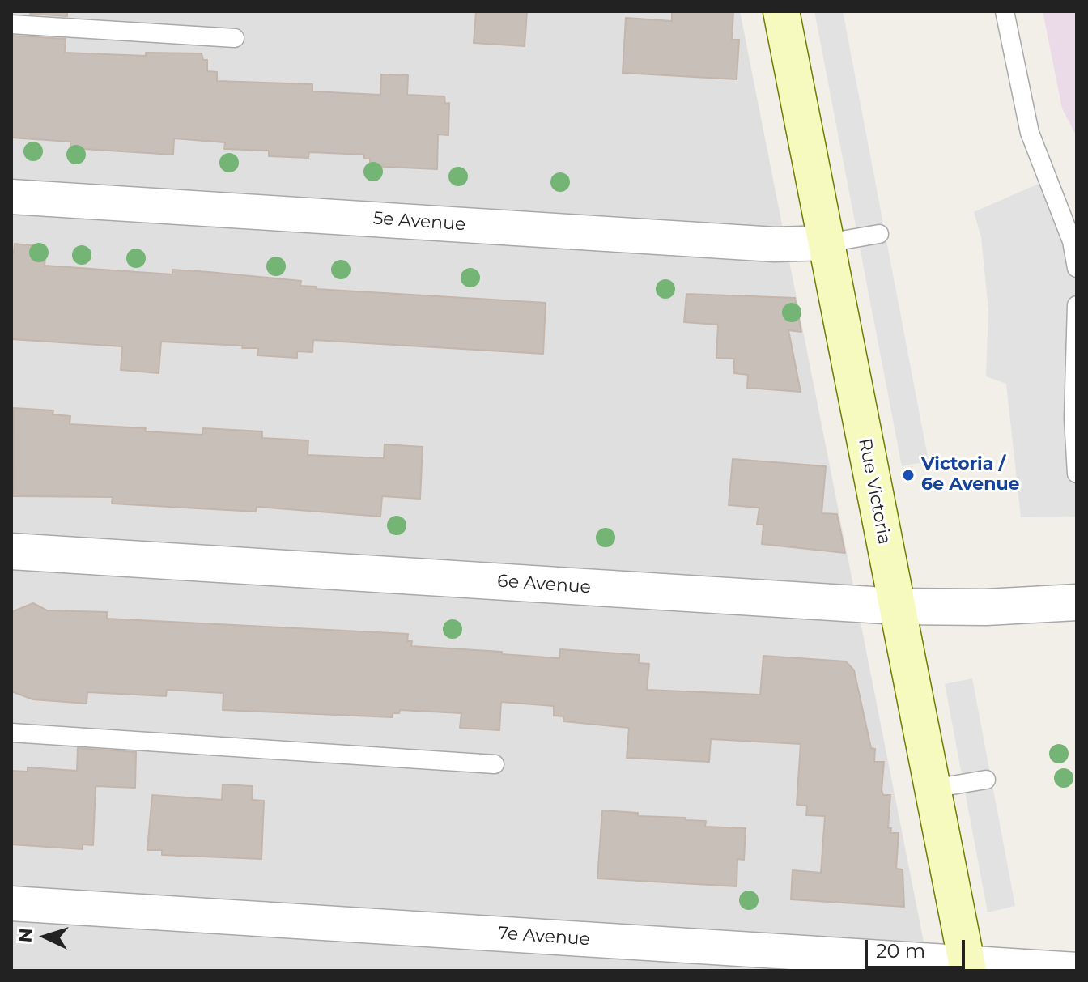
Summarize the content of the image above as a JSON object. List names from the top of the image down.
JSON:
{
  "streets": {
    "main road": ["Rue Victoria"],
    "street": ["5e Avenue", "6e Avenue", "7e Avenue"]
  },
  "crossings": [
    ["5e Avenue", "Rue Victoria"],
    ["Rue Victoria", "6e Avenue"],
    ["Rue Victoria", "7e Avenue"]
  ],
  "places": ["Victoria / 6e Avenue"],
  "scale_bar": "20 m",
  "north": "left"
}
